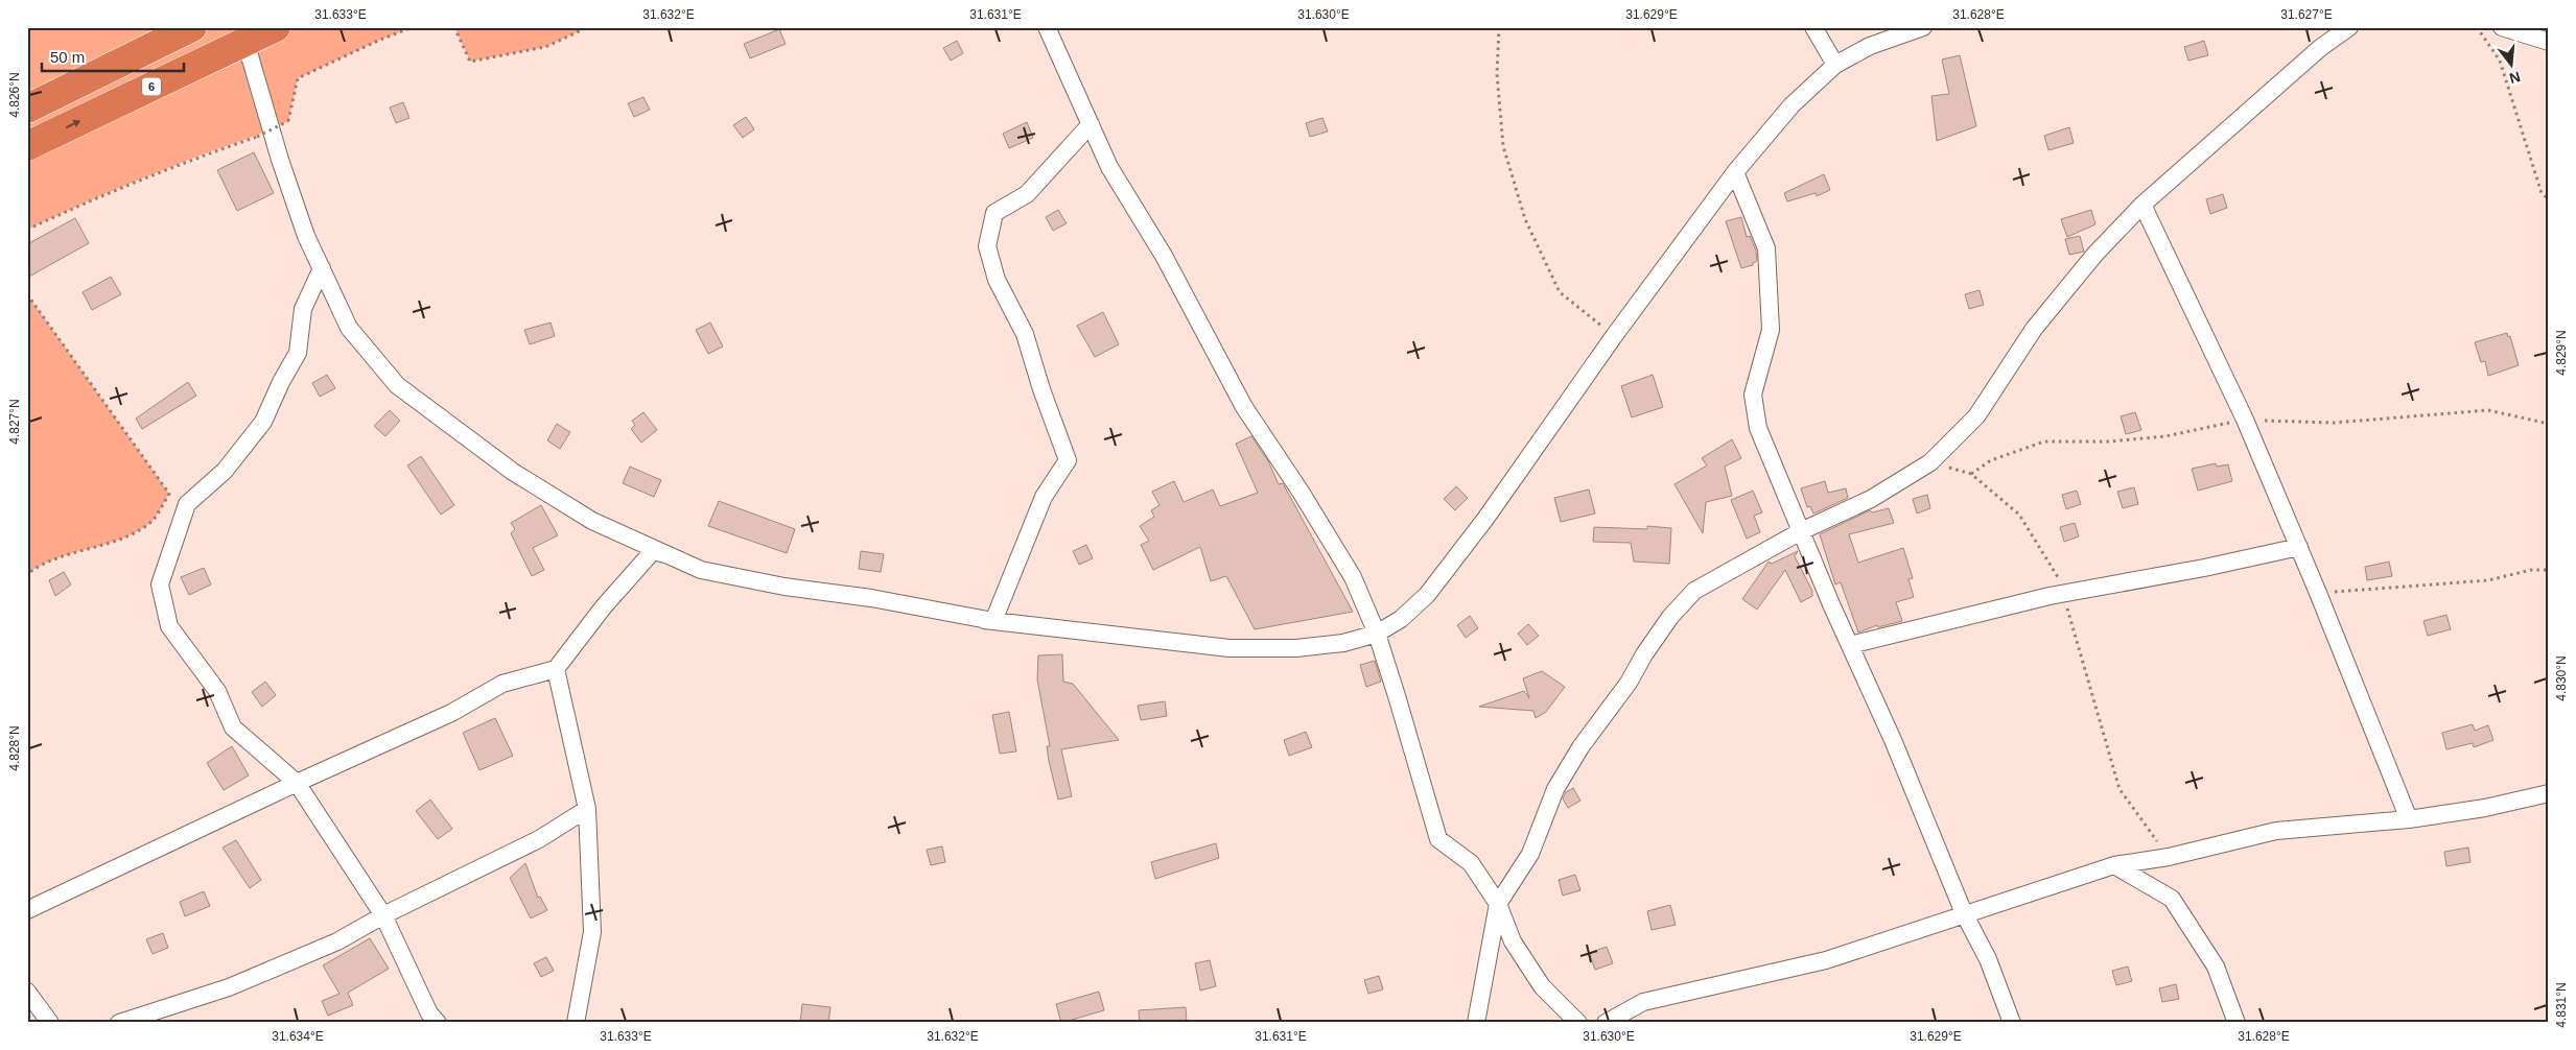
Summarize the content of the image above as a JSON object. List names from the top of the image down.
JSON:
{
  "streets": {
    "highway": ["6"]
  },
  "scale_bar": "50 m",
  "north": "bottom",
  "coordinates": [
    "31.633°E",
    "31.632°E",
    "31.631°E",
    "31.630°E",
    "31.629°E",
    "31.628°E",
    "31.627°E",
    "4.826°N",
    "4.829°N",
    "4.827°N",
    "4.830°N",
    "4.828°N",
    "4.831°N",
    "31.634°E"
  ]
}
